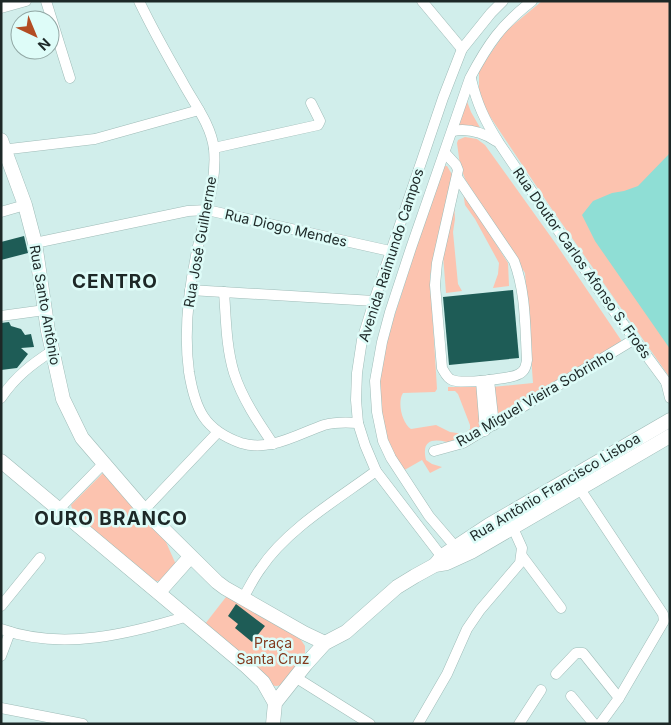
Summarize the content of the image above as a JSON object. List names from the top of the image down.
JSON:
{
  "streets": {
    "main road": ["Rua Santo Antônio", "Rua Antônio Francisco Lisboa"],
    "street": [
      "Rua Diogo Mendes",
      "Rua José Guilherme",
      "Avenida Raimundo Campos",
      "Rua Doutor Carlos Afonso S. Froés",
      "Rua Miguel Vieira Sobrinho"
    ]
  },
  "crossings": [
    ["Rua Diogo Mendes", "Rua José Guilherme"],
    ["Rua Diogo Mendes", "Avenida Raimundo Campos"],
    ["Rua Diogo Mendes", "Rua Santo Antônio"],
    ["Rua José Guilherme", "Avenida Raimundo Campos"],
    ["Avenida Raimundo Campos", "Rua Doutor Carlos Afonso S. Froés"],
    ["Avenida Raimundo Campos", "Rua Antônio Francisco Lisboa"],
    ["Rua Doutor Carlos Afonso S. Froés", "Rua Miguel Vieira Sobrinho"]
  ],
  "districts": ["CENTRO", "OURO BRANCO"],
  "parks": ["Praça Santa Cruz"],
  "north": "bottom right"
}
